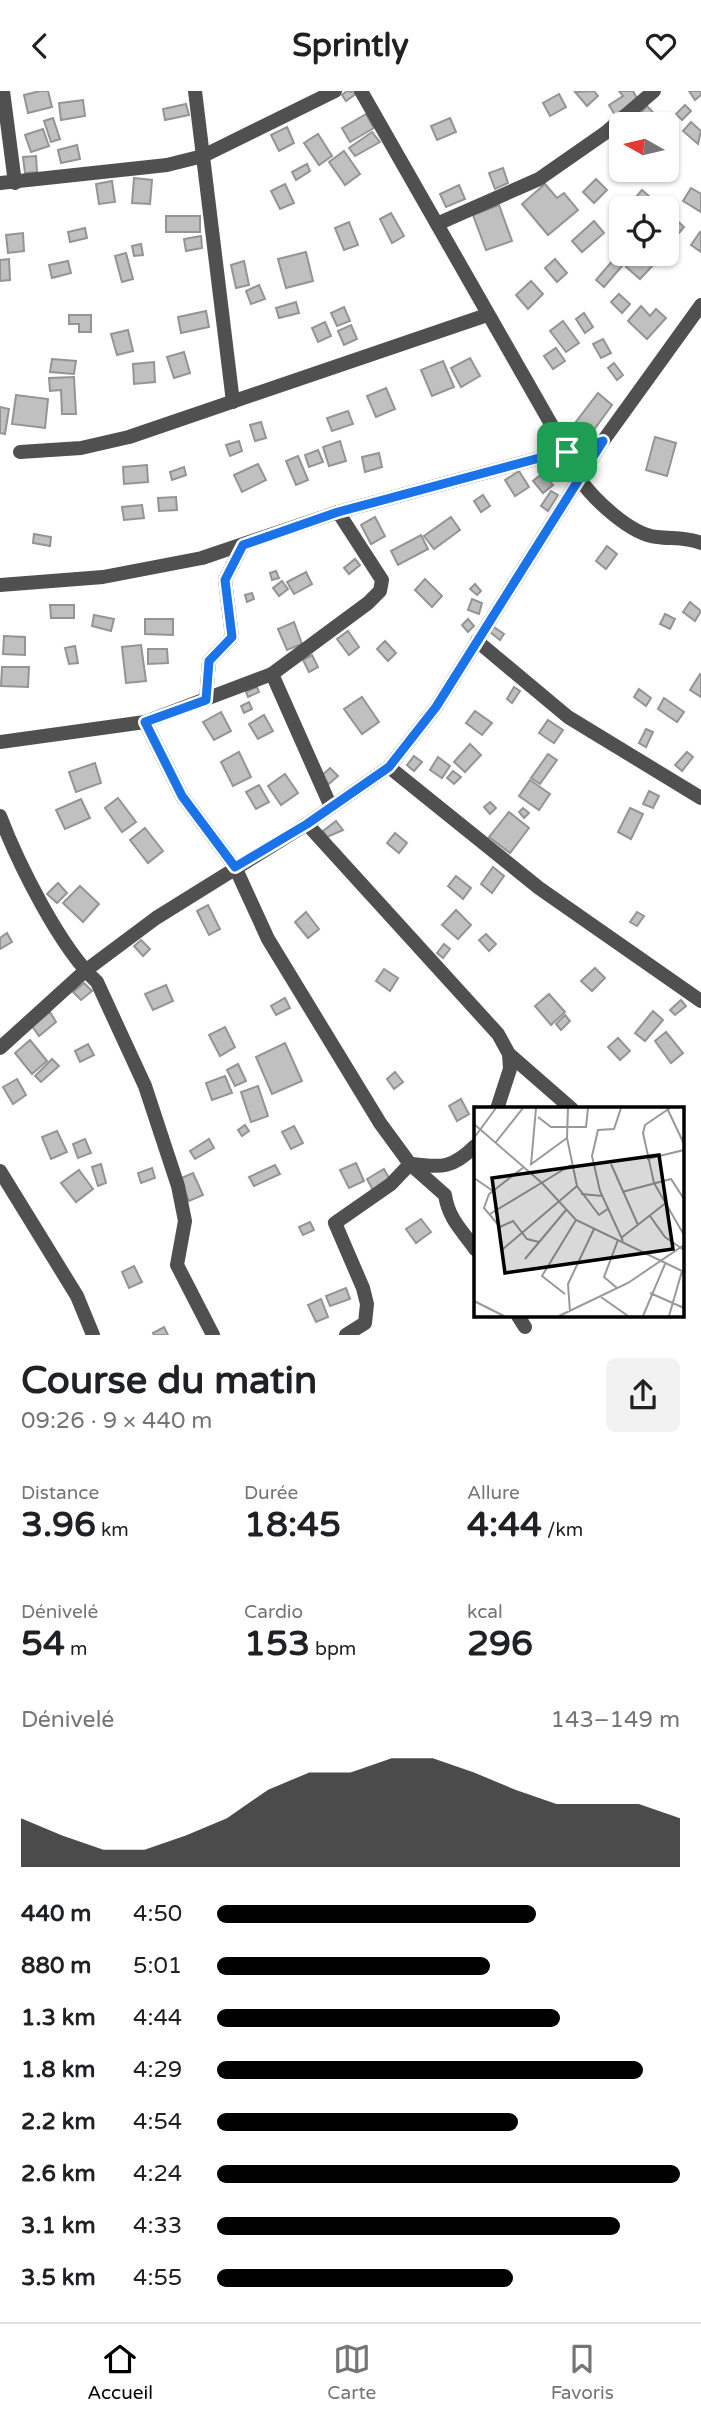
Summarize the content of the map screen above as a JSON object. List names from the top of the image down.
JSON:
{
  "north": "left",
  "page": {
    "header": "Sprintly",
    "heading": ["Course du matin", "09:26 · 9 × 440 m"],
    "stats": [
      ["Distance", "3.96 km"],
      ["Durée", "18:45"],
      ["Allure", "4:44 /km"],
      ["Dénivelé", "54 m"],
      ["Cardio", "153 bpm"],
      ["kcal", "296"]
    ],
    "chart": ["Dénivelé", "143–149 m"],
    "list": [
      {
        "name": "440 m",
        "note": "4:50"
      },
      {
        "name": "880 m",
        "note": "5:01"
      },
      {
        "name": "1.3 km",
        "note": "4:44"
      },
      {
        "name": "1.8 km",
        "note": "4:29"
      },
      {
        "name": "2.2 km",
        "note": "4:54"
      },
      {
        "name": "2.6 km",
        "note": "4:24"
      },
      {
        "name": "3.1 km",
        "note": "4:33"
      },
      {
        "name": "3.5 km",
        "note": "4:55"
      }
    ],
    "tabs": ["Accueil", "Carte", "Favoris"]
  }
}
